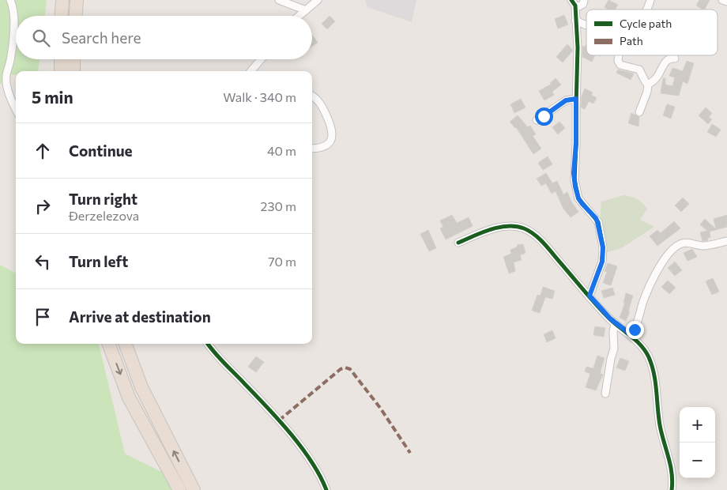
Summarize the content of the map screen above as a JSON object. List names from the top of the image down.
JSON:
{
  "legend": ["Cycle path", "Path"],
  "page": {
    "search": "Search here",
    "heading": ["5 min", "Walk · 340 m"],
    "list": [
      ["Continue", "40 m"],
      ["Turn right", "Đerzelezova", "230 m"],
      ["Turn left", "70 m"],
      "Arrive at destination"
    ],
    "map_buttons": ["+", "−"]
  }
}
